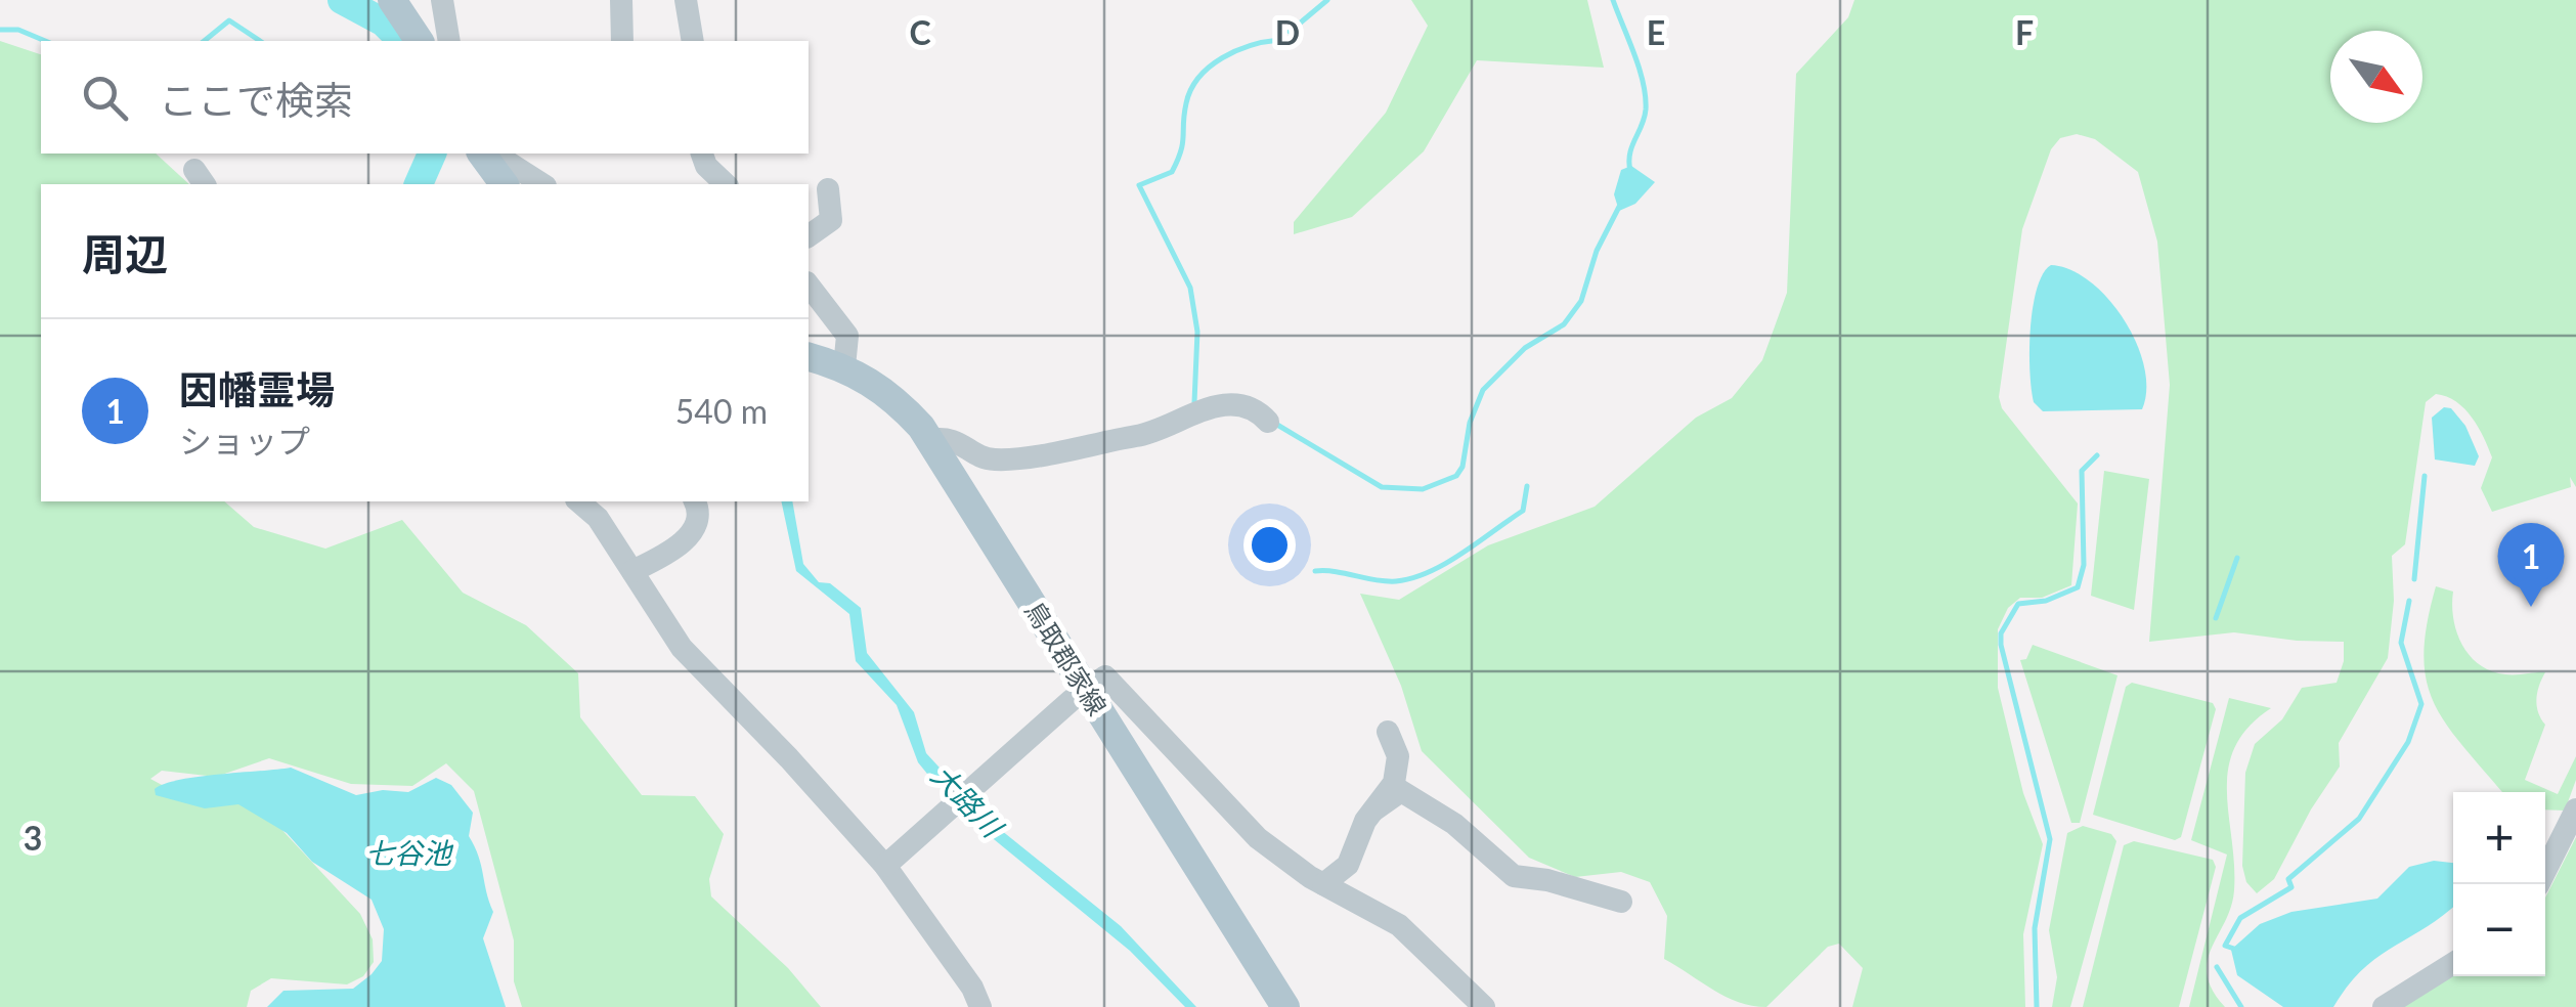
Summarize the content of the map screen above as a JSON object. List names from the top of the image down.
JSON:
{
  "streets": {
    "main road": ["鳥取郡家線"]
  },
  "water": ["大路川", "七谷池"],
  "north": "bottom right",
  "page": {
    "search": "ここで検索",
    "heading": "周辺",
    "list": [
      {
        "mark": "1",
        "name": "因幡霊場",
        "note": "ショップ",
        "value": "540 m"
      }
    ],
    "pins": "1",
    "map_buttons": ["+", "−"]
  },
  "grid": {
    "columns": [
      "C",
      "D",
      "E",
      "F"
    ],
    "rows": ["3"]
  }
}
